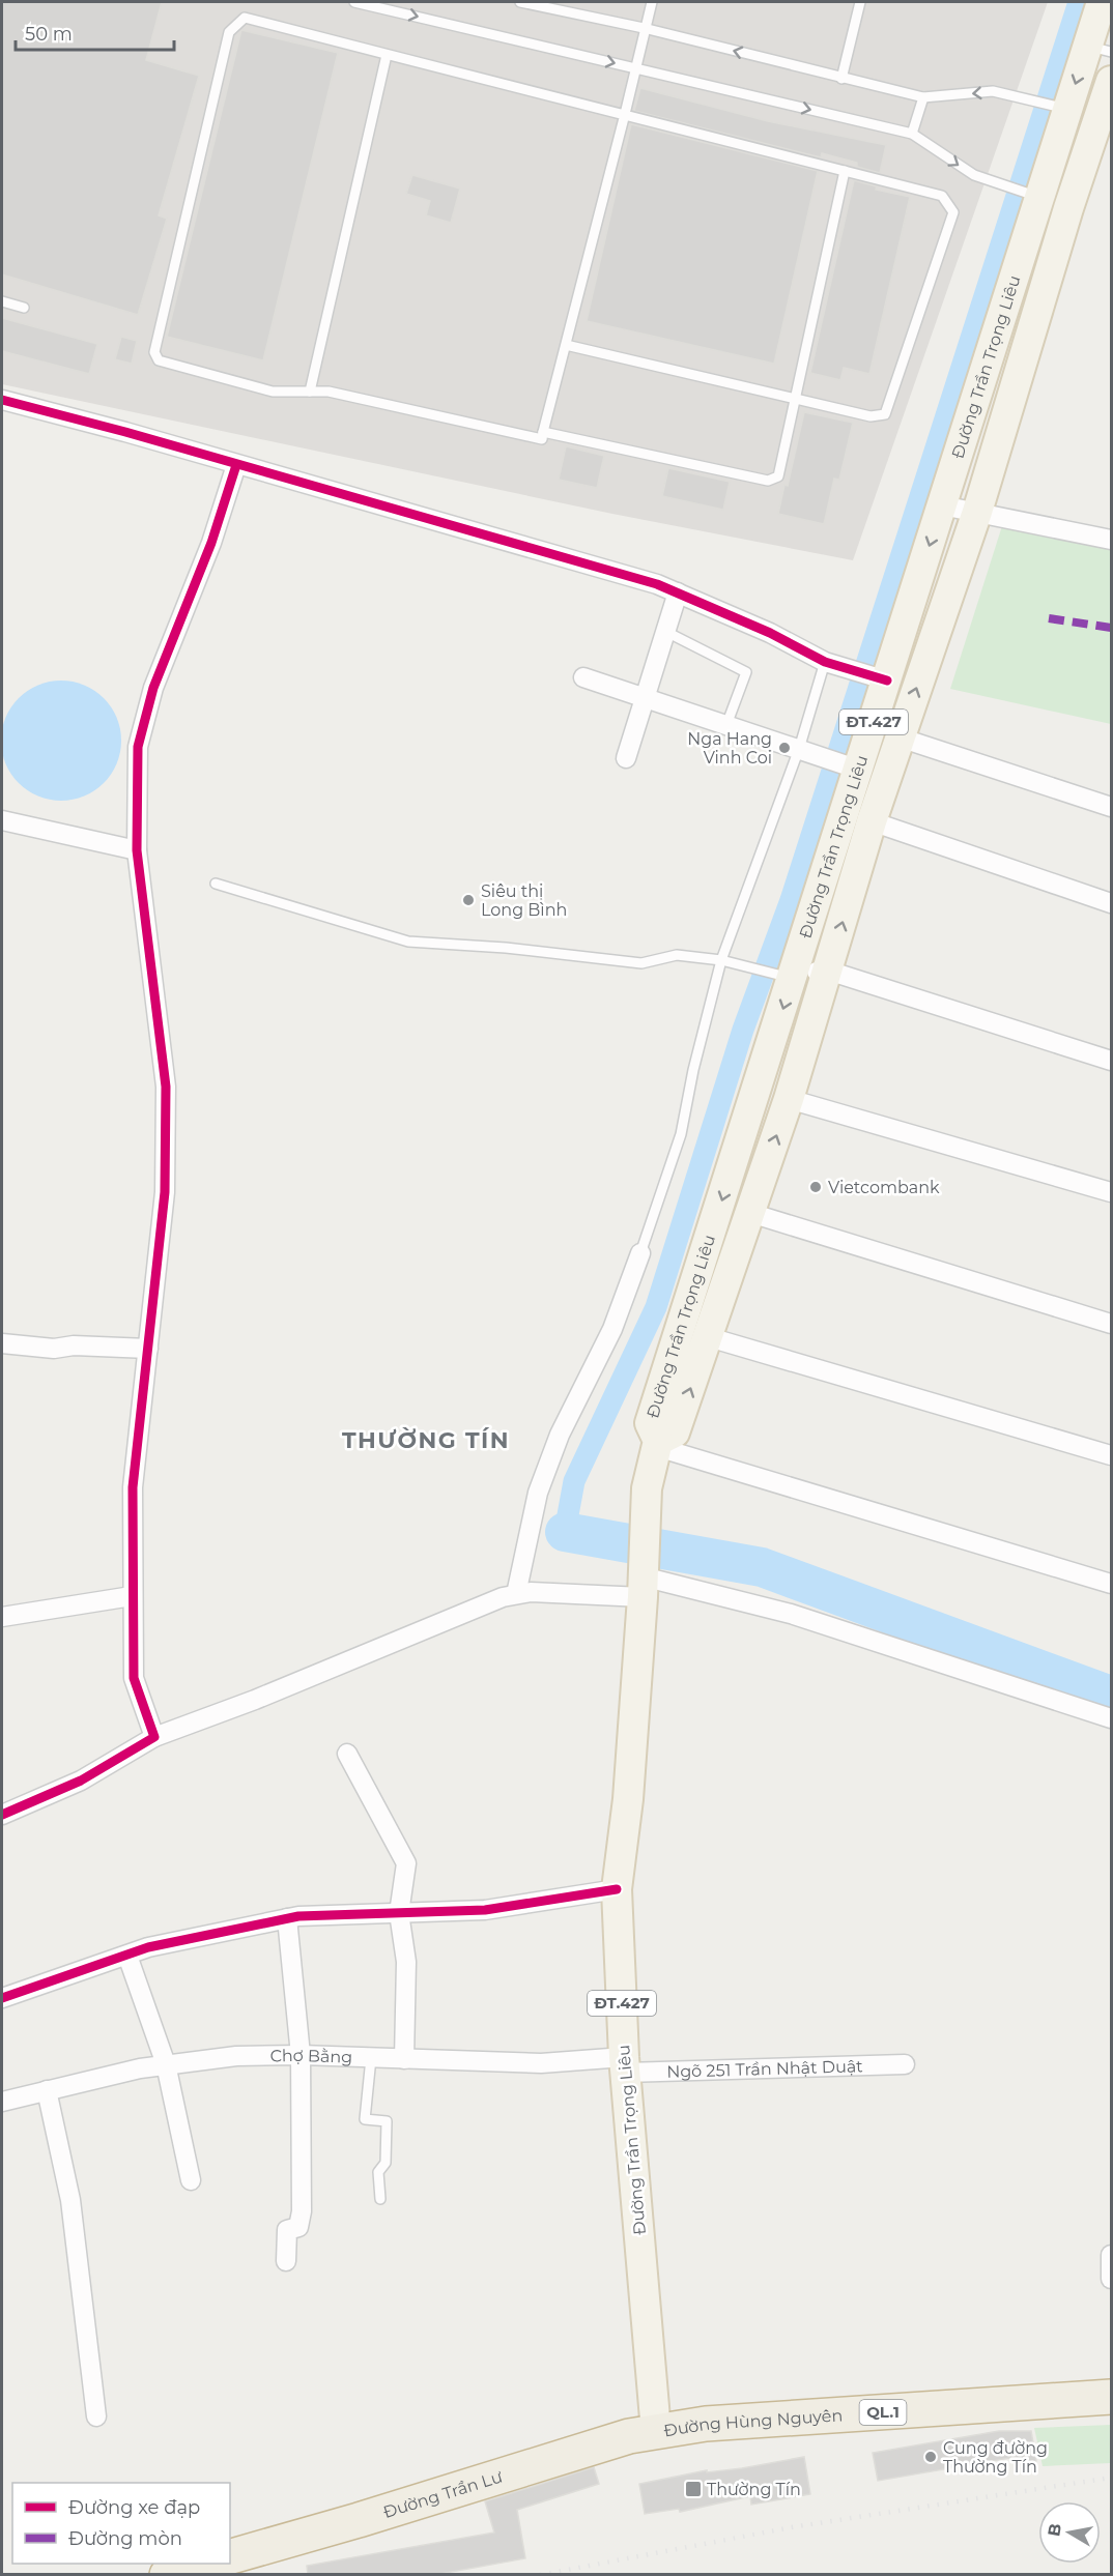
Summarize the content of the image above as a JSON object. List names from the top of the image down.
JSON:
{
  "streets": {
    "highway": ["QL.1", "Đường Hùng Nguyên", "Đường Trần Lư"],
    "main road": ["Đường Trần Trọng Liêu", "ĐT.427"],
    "street": ["Chợ Bằng", "Ngõ 251 Trần Nhật Duật"]
  },
  "crossings": [
    ["Đường Trần Trọng Liêu", "Chợ Bằng"],
    ["Đường Trần Trọng Liêu", "Ngõ 251 Trần Nhật Duật"],
    ["Đường Trần Trọng Liêu", "Đường Hùng Nguyên"],
    ["Đường Trần Trọng Liêu", "Đường Trần Lư"],
    ["Chợ Bằng", "Ngõ 251 Trần Nhật Duật"],
    ["Đường Hùng Nguyên", "Đường Trần Lư"]
  ],
  "districts": ["THƯỜNG TÍN"],
  "places": {
    "other": [
      "Nga Hang Vinh Coi",
      "Siêu thị Long Bình",
      "Vietcombank",
      "Cung đường Thường Tín"
    ],
    "transit": ["Thường Tín"]
  },
  "legend": ["Đường xe đạp", "Đường mòn"],
  "scale_bar": "50 m",
  "north": "left"
}
